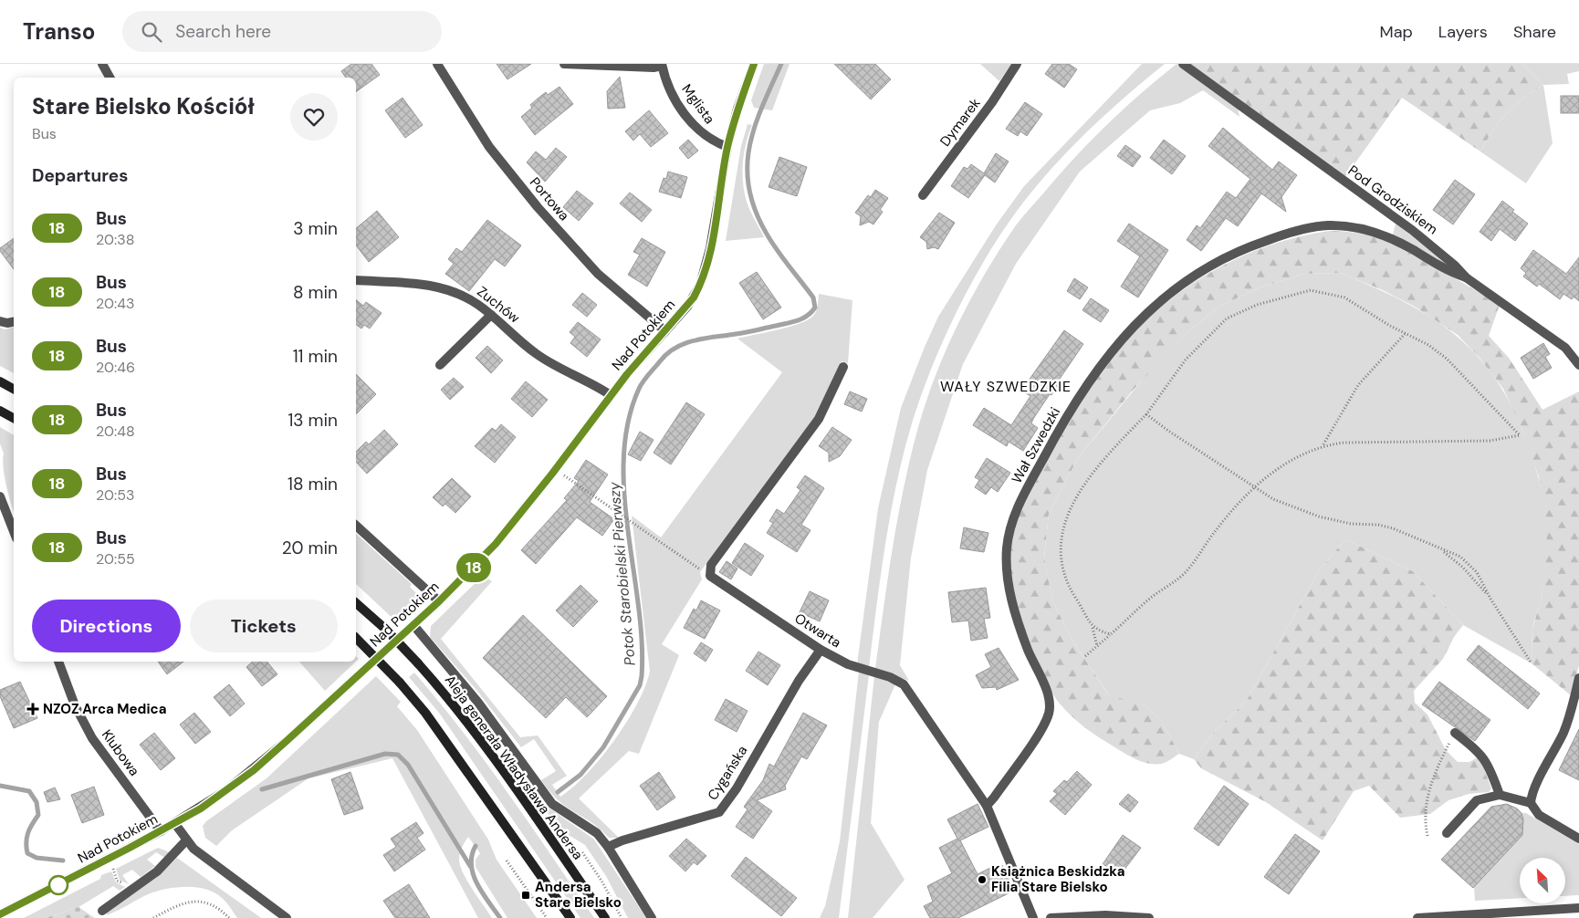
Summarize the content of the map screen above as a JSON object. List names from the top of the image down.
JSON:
{
  "streets": {
    "main road": ["Aleja generała Władysława Andersa"],
    "street": [
      "Mglista",
      "Dymarek",
      "Portowa",
      "Pod Grodziskiem",
      "Zuchów",
      "Nad Potokiem",
      "Wał Szwedzki",
      "Otwarta",
      "Klubowa",
      "Cygańska"
    ]
  },
  "crossings": [
    ["Mglista", "Nad Potokiem"],
    ["Portowa", "Nad Potokiem"],
    ["Pod Grodziskiem", "Wał Szwedzki"],
    ["Zuchów", "Nad Potokiem"],
    ["Nad Potokiem", "Klubowa"],
    ["Wał Szwedzki", "Otwarta"],
    ["Otwarta", "Cygańska"]
  ],
  "districts": ["WAŁY SZWEDZKIE"],
  "water": ["Potok Starobielski Pierwszy"],
  "places": {
    "health": ["NZOZ Arca Medica"],
    "other": ["Książnica Beskidzka Filia Stare Bielsko"],
    "transit": ["Andersa Stare Bielsko"]
  },
  "lines": ["bus line 18"],
  "north": "top left",
  "page": {
    "header": "Transo",
    "search": "Search here",
    "nav": ["Map", "Layers", "Share"],
    "on_map": "18",
    "heading": [
      ["Stare Bielsko Kościół", "Bus"],
      "Departures"
    ],
    "list": [
      {
        "mark": "18",
        "name": "Bus",
        "note": "20:38",
        "value": "3 min"
      },
      {
        "mark": "18",
        "name": "Bus",
        "note": "20:43",
        "value": "8 min"
      },
      {
        "mark": "18",
        "name": "Bus",
        "note": "20:46",
        "value": "11 min"
      },
      {
        "mark": "18",
        "name": "Bus",
        "note": "20:48",
        "value": "13 min"
      },
      {
        "mark": "18",
        "name": "Bus",
        "note": "20:53",
        "value": "18 min"
      },
      {
        "mark": "18",
        "name": "Bus",
        "note": "20:55",
        "value": "20 min"
      }
    ],
    "buttons": ["Directions", "Tickets"]
  }
}
